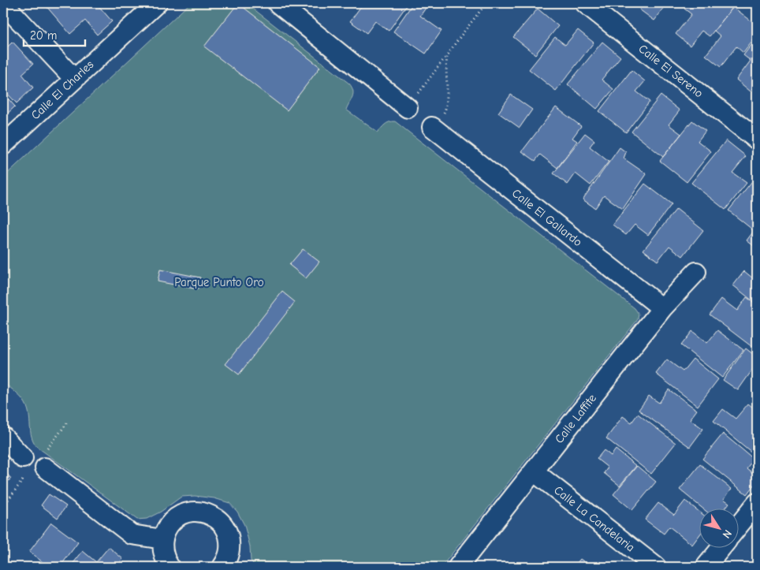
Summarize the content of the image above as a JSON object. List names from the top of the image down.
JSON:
{
  "streets": {
    "street": [
      "Calle El Sereno",
      "Calle El Charles",
      "Calle El Gallardo",
      "Calle Laffite",
      "Calle La Candelaria"
    ]
  },
  "crossings": [
    ["Calle El Gallardo", "Calle Laffite"],
    ["Calle Laffite", "Calle La Candelaria"]
  ],
  "parks": ["Parque Punto Oro"],
  "scale_bar": "20 m",
  "north": "bottom right"
}
